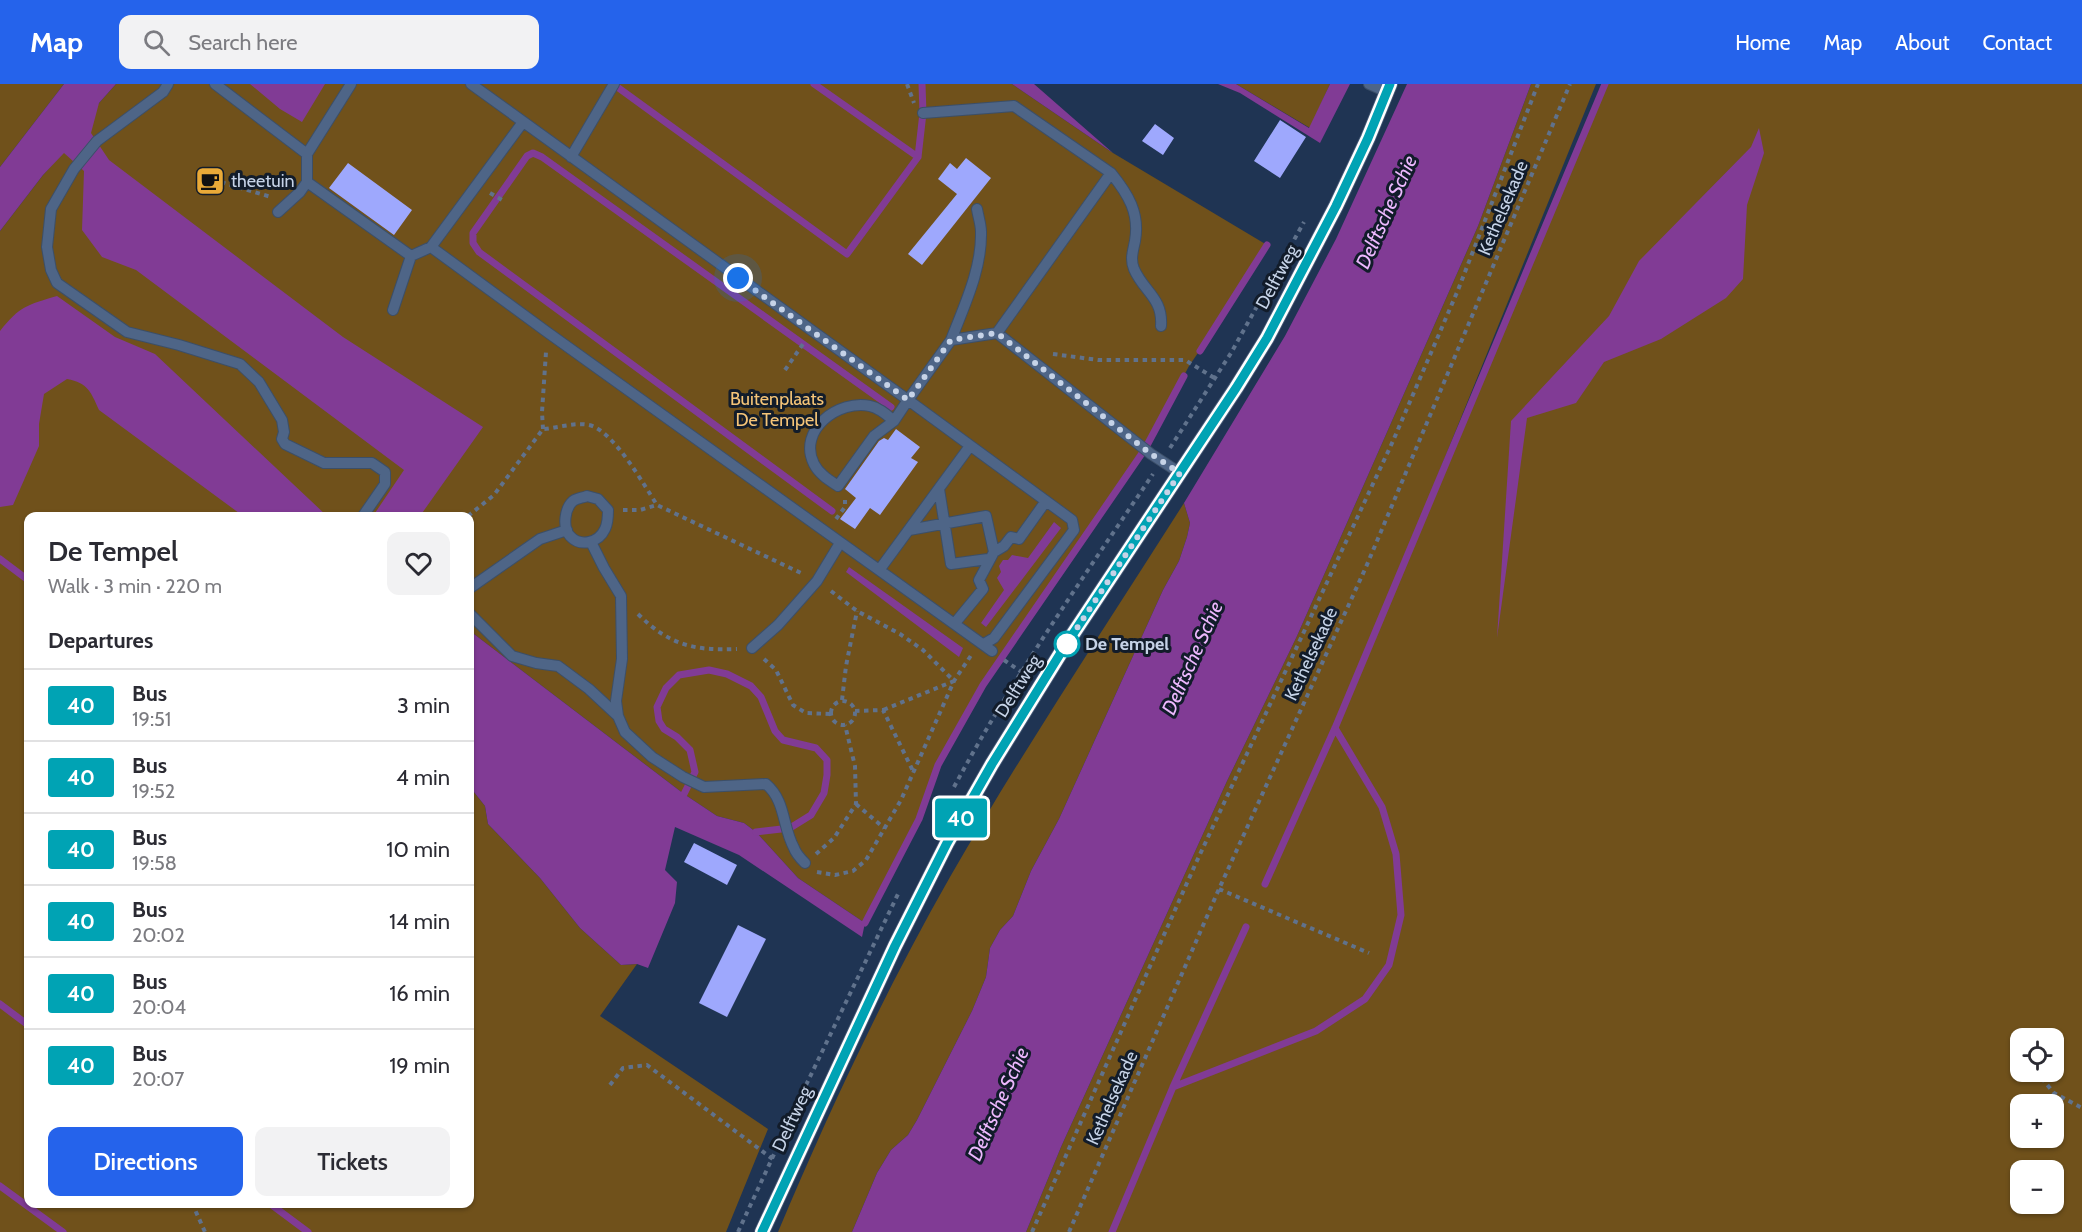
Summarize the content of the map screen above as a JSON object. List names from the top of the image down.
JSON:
{
  "streets": {
    "street": ["Delftweg"],
    "path": ["Kethelsekade"]
  },
  "water": ["Delftsche Schie"],
  "parks": ["Buitenplaats De Tempel"],
  "places": {
    "cafe": ["theetuin"],
    "other": ["De Tempel"]
  },
  "lines": ["bus line 40"],
  "page": {
    "header": "Map",
    "search": "Search here",
    "nav": [
      "Home",
      "Map",
      "About",
      "Contact"
    ],
    "on_map": "40",
    "heading": [
      ["De Tempel", "Walk · 3 min · 220 m"],
      "Departures"
    ],
    "list": [
      {
        "mark": "40",
        "name": "Bus",
        "note": "19:51",
        "value": "3 min"
      },
      {
        "mark": "40",
        "name": "Bus",
        "note": "19:52",
        "value": "4 min"
      },
      {
        "mark": "40",
        "name": "Bus",
        "note": "19:58",
        "value": "10 min"
      },
      {
        "mark": "40",
        "name": "Bus",
        "note": "20:02",
        "value": "14 min"
      },
      {
        "mark": "40",
        "name": "Bus",
        "note": "20:04",
        "value": "16 min"
      },
      {
        "mark": "40",
        "name": "Bus",
        "note": "20:07",
        "value": "19 min"
      }
    ],
    "map_buttons": ["+", "−"],
    "buttons": ["Directions", "Tickets"]
  }
}
